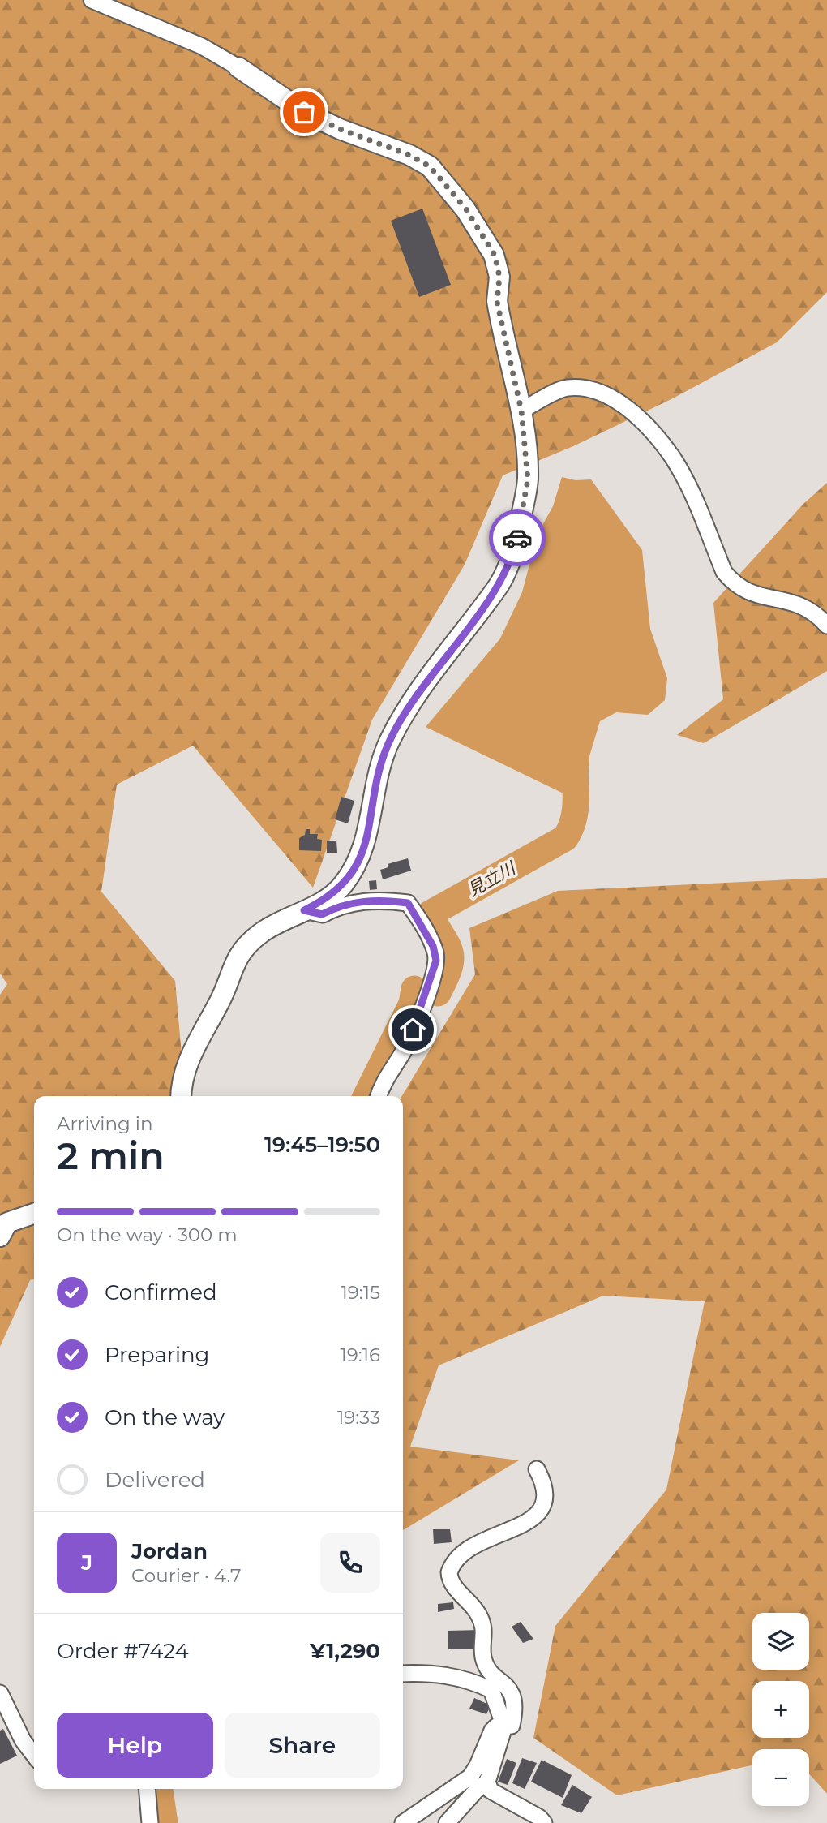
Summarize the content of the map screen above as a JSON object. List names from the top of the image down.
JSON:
{
  "water": ["見立川"],
  "page": {
    "heading": ["2 min", "Arriving in", "19:45–19:50"],
    "panel": [
      "Jordan",
      "Courier · 4.7",
      "Order #7424",
      "¥1,290"
    ],
    "bar": "On the way · 300 m",
    "list": [
      ["Confirmed", "19:15"],
      ["Preparing", "19:16"],
      ["On the way", "19:33"],
      "Delivered"
    ],
    "round": "J",
    "map_buttons": ["+", "−"],
    "buttons": ["Help", "Share"]
  }
}
